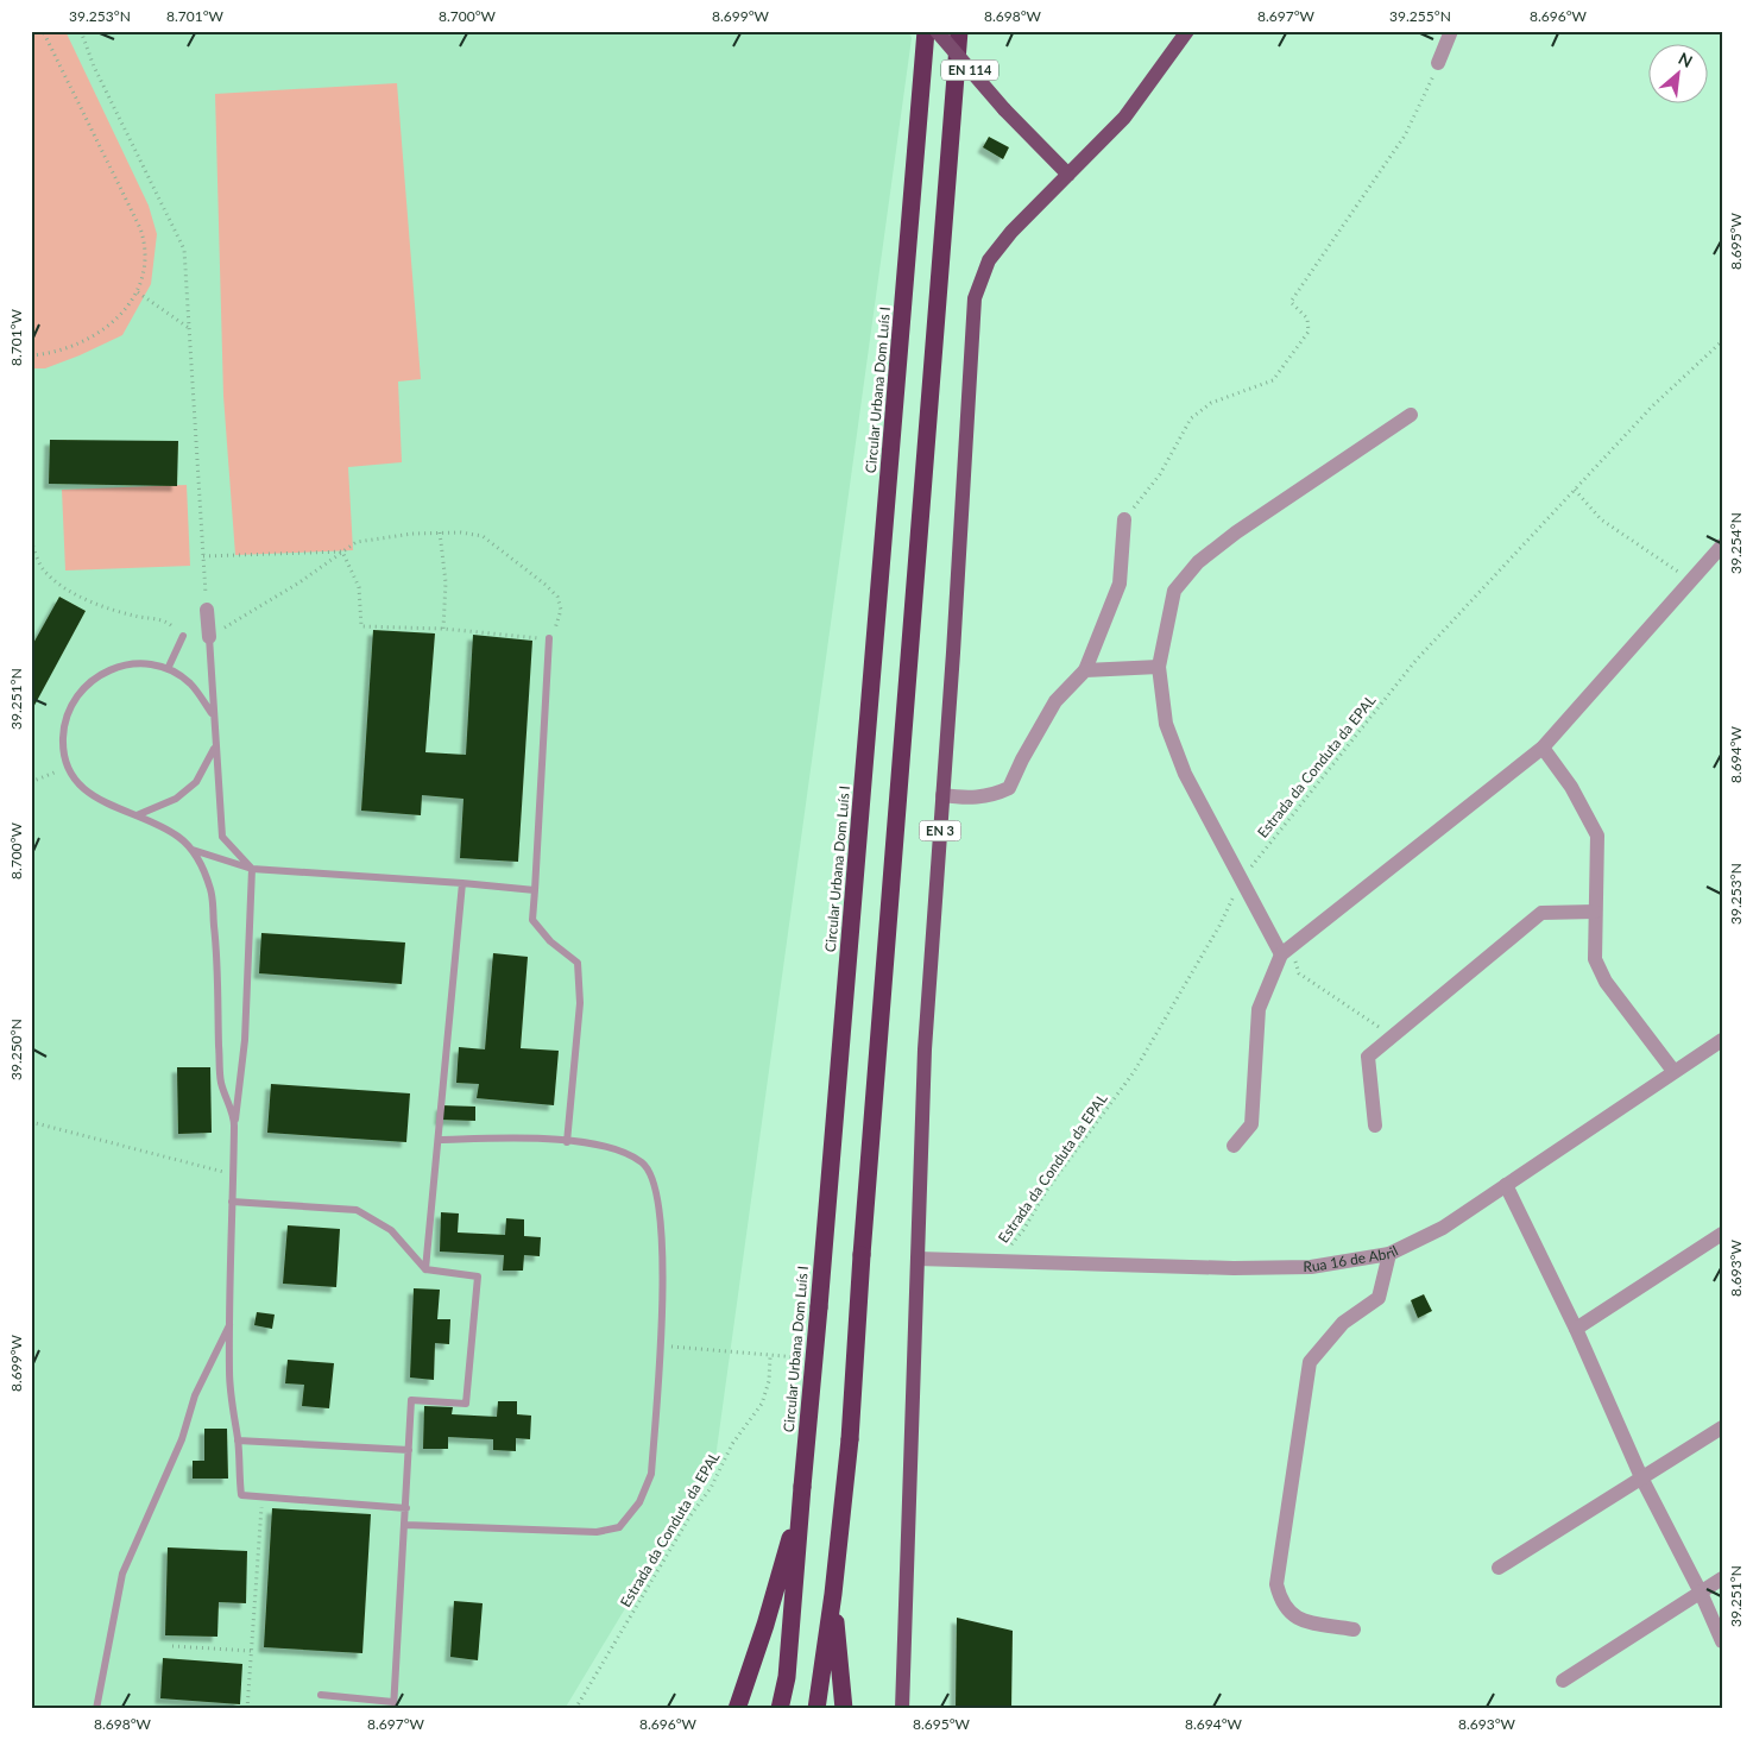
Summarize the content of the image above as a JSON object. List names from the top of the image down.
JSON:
{
  "streets": {
    "highway": ["Circular Urbana Dom Luís I"],
    "main road": ["EN 114", "EN 3"],
    "street": ["Rua 16 de Abril"],
    "path": ["Estrada da Conduta da EPAL"]
  },
  "crossings": [
    ["EN 114", "EN 3"],
    ["Estrada da Conduta da EPAL", "Rua 16 de Abril"],
    ["EN 3", "Rua 16 de Abril"]
  ],
  "north": "top right",
  "coordinates": [
    "39.253°N",
    "8.701°W",
    "8.700°W",
    "8.699°W",
    "8.698°W",
    "8.697°W",
    "39.255°N",
    "8.696°W",
    "8.695°W",
    "39.254°N",
    "39.251°N",
    "8.694°W",
    "39.250°N",
    "8.693°W"
  ]
}
